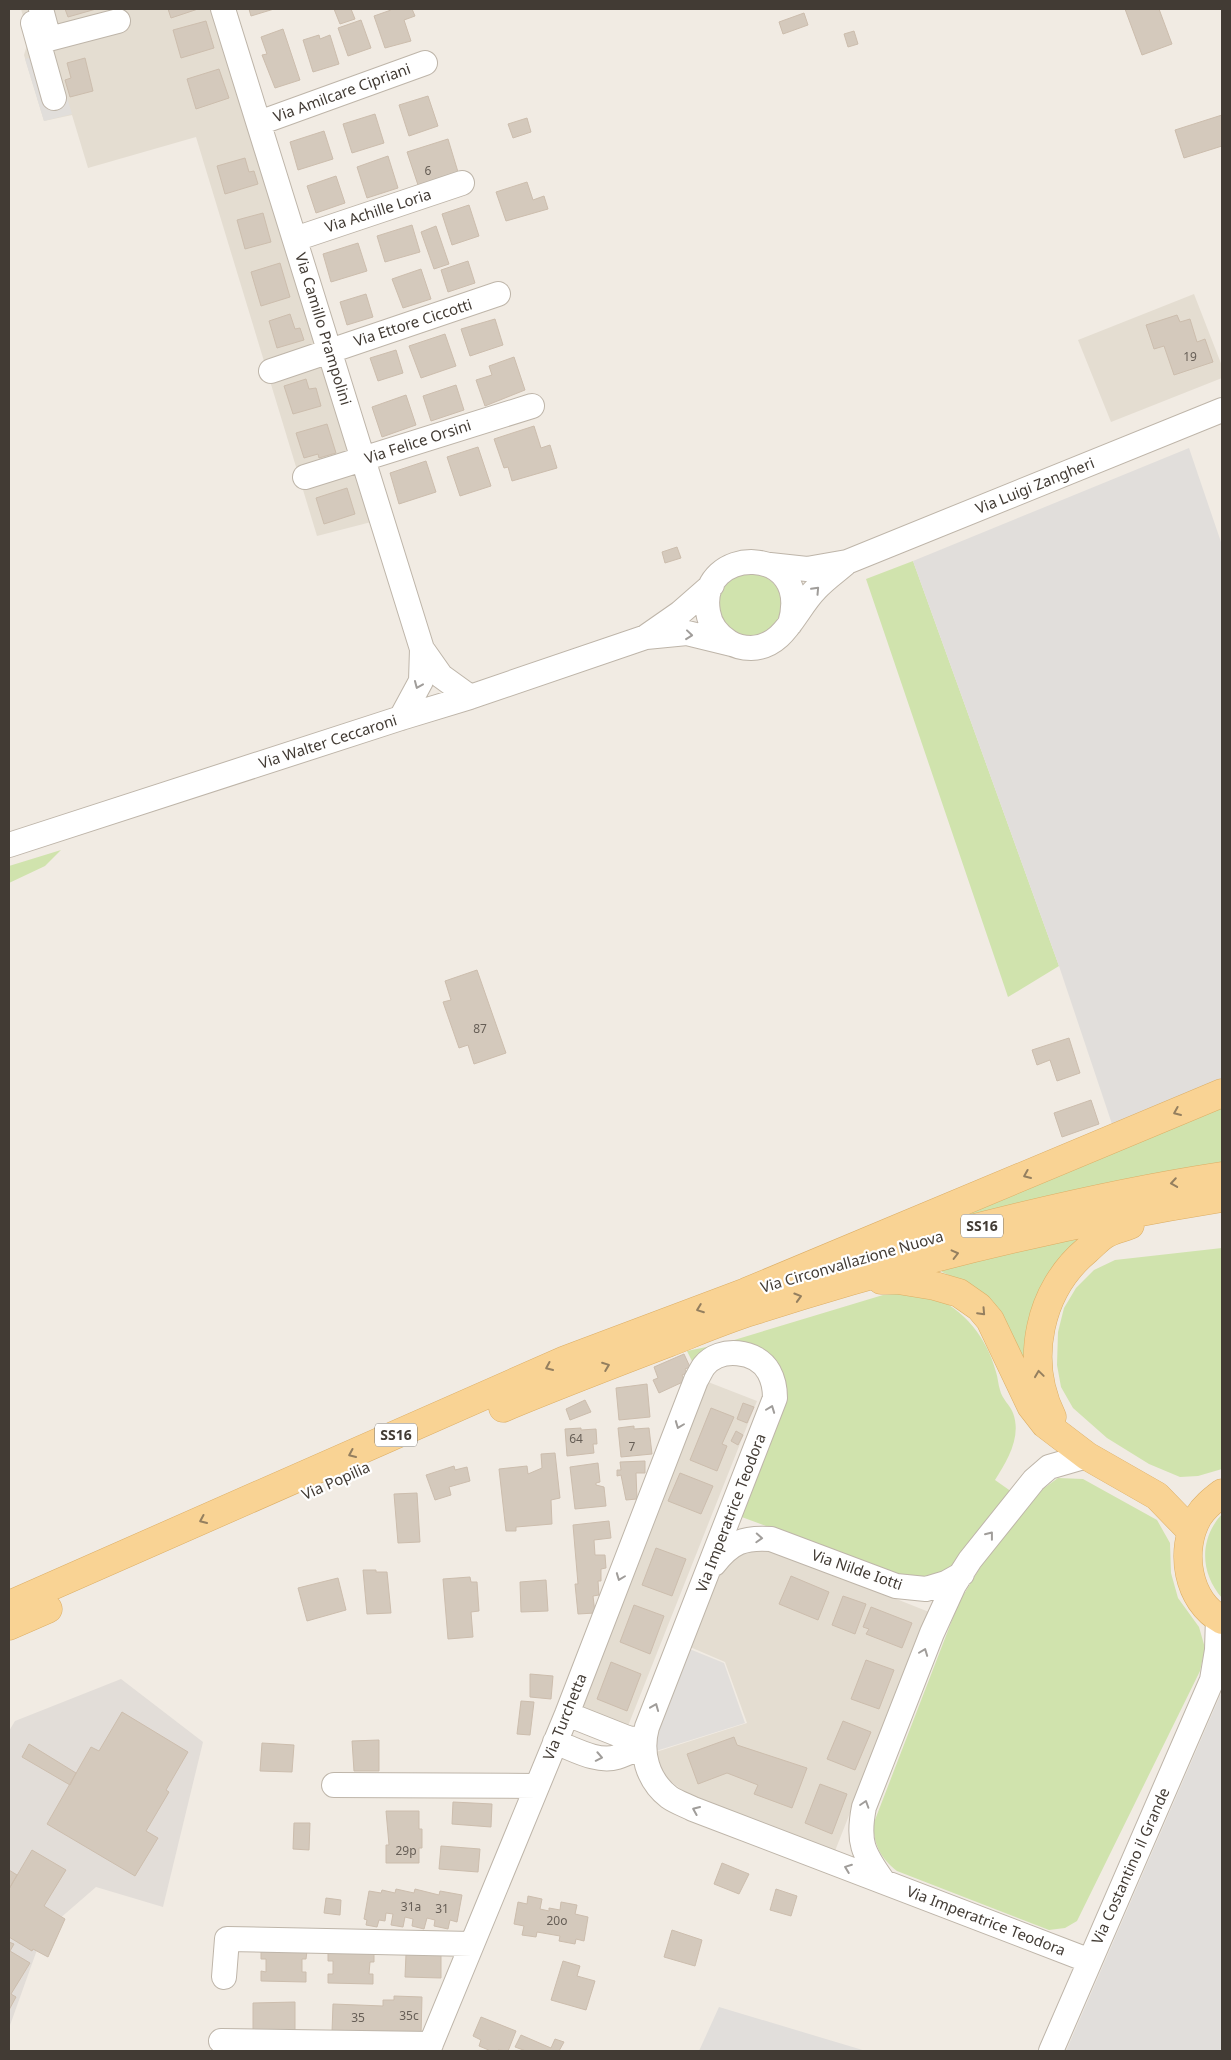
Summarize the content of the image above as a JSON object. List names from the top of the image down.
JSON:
{
  "streets": {
    "main road": ["SS16", "Via Circonvallazione Nuova", "Via Popilia"],
    "street": [
      "Via Amilcare Cipriani",
      "Via Achille Loria",
      "Via Ettore Ciccotti",
      "Via Camillo Prampolini",
      "Via Felice Orsini",
      "Via Luigi Zangheri",
      "Via Walter Ceccaroni",
      "Via Imperatrice Teodora",
      "Via Nilde Iotti",
      "Via Turchetta",
      "Via Costantino il Grande"
    ]
  },
  "crossings": [
    ["Via Amilcare Cipriani", "Via Camillo Prampolini"],
    ["Via Achille Loria", "Via Camillo Prampolini"],
    ["Via Ettore Ciccotti", "Via Camillo Prampolini"],
    ["Via Camillo Prampolini", "Via Felice Orsini"],
    ["Via Camillo Prampolini", "Via Walter Ceccaroni"],
    ["Via Luigi Zangheri", "Via Walter Ceccaroni"],
    ["Via Circonvallazione Nuova", "Via Popilia"],
    ["Via Imperatrice Teodora", "Via Nilde Iotti"],
    ["Via Imperatrice Teodora", "Via Turchetta"],
    ["Via Imperatrice Teodora", "Via Costantino il Grande"]
  ],
  "one_way": ["Via Nilde Iotti", "Via Turchetta"],
  "house_numbers": [
    "6",
    "19",
    "87",
    "64",
    "7",
    "29p",
    "31a",
    "31",
    "20o",
    "35c",
    "35"
  ]
}
